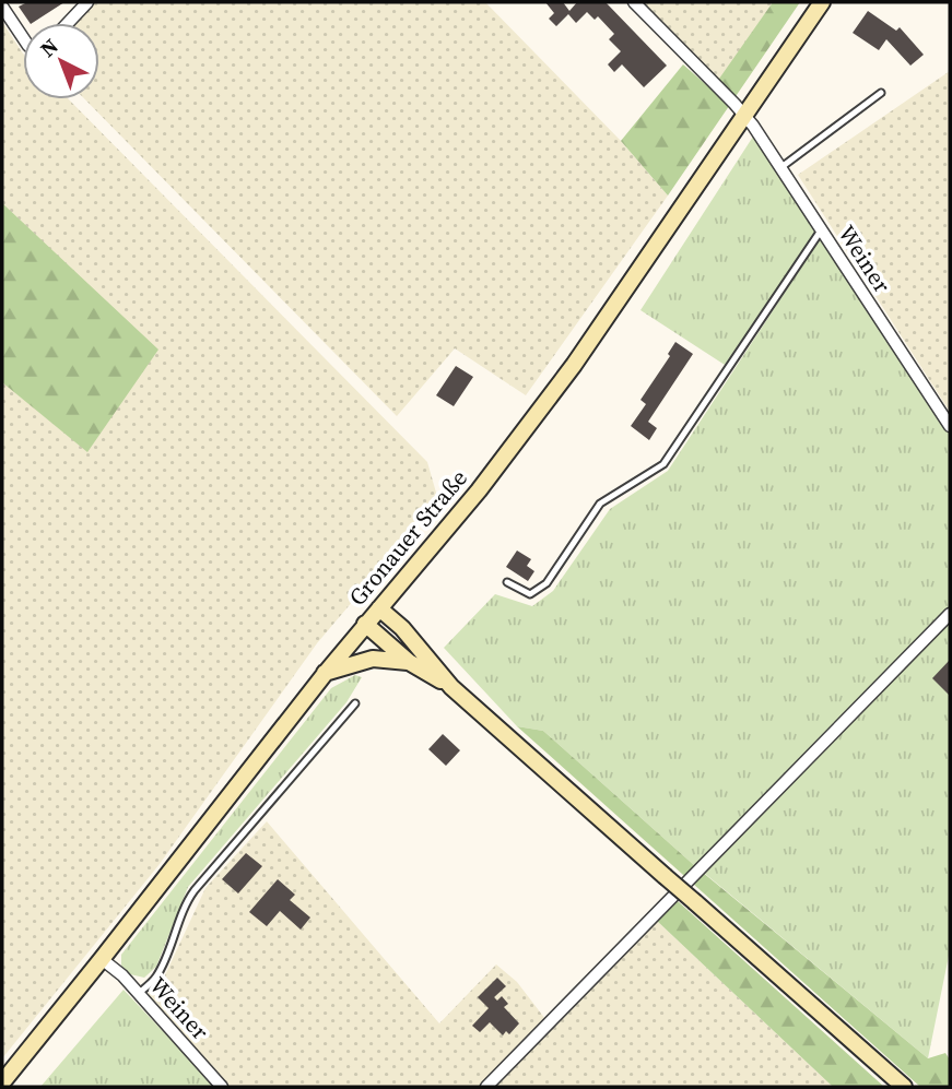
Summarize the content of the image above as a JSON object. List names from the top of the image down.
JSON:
{
  "streets": {
    "main road": ["Gronauer Straße"],
    "street": ["Weiner"]
  },
  "crossings": [
    ["Weiner", "Gronauer Straße"]
  ],
  "north": "top left"
}
